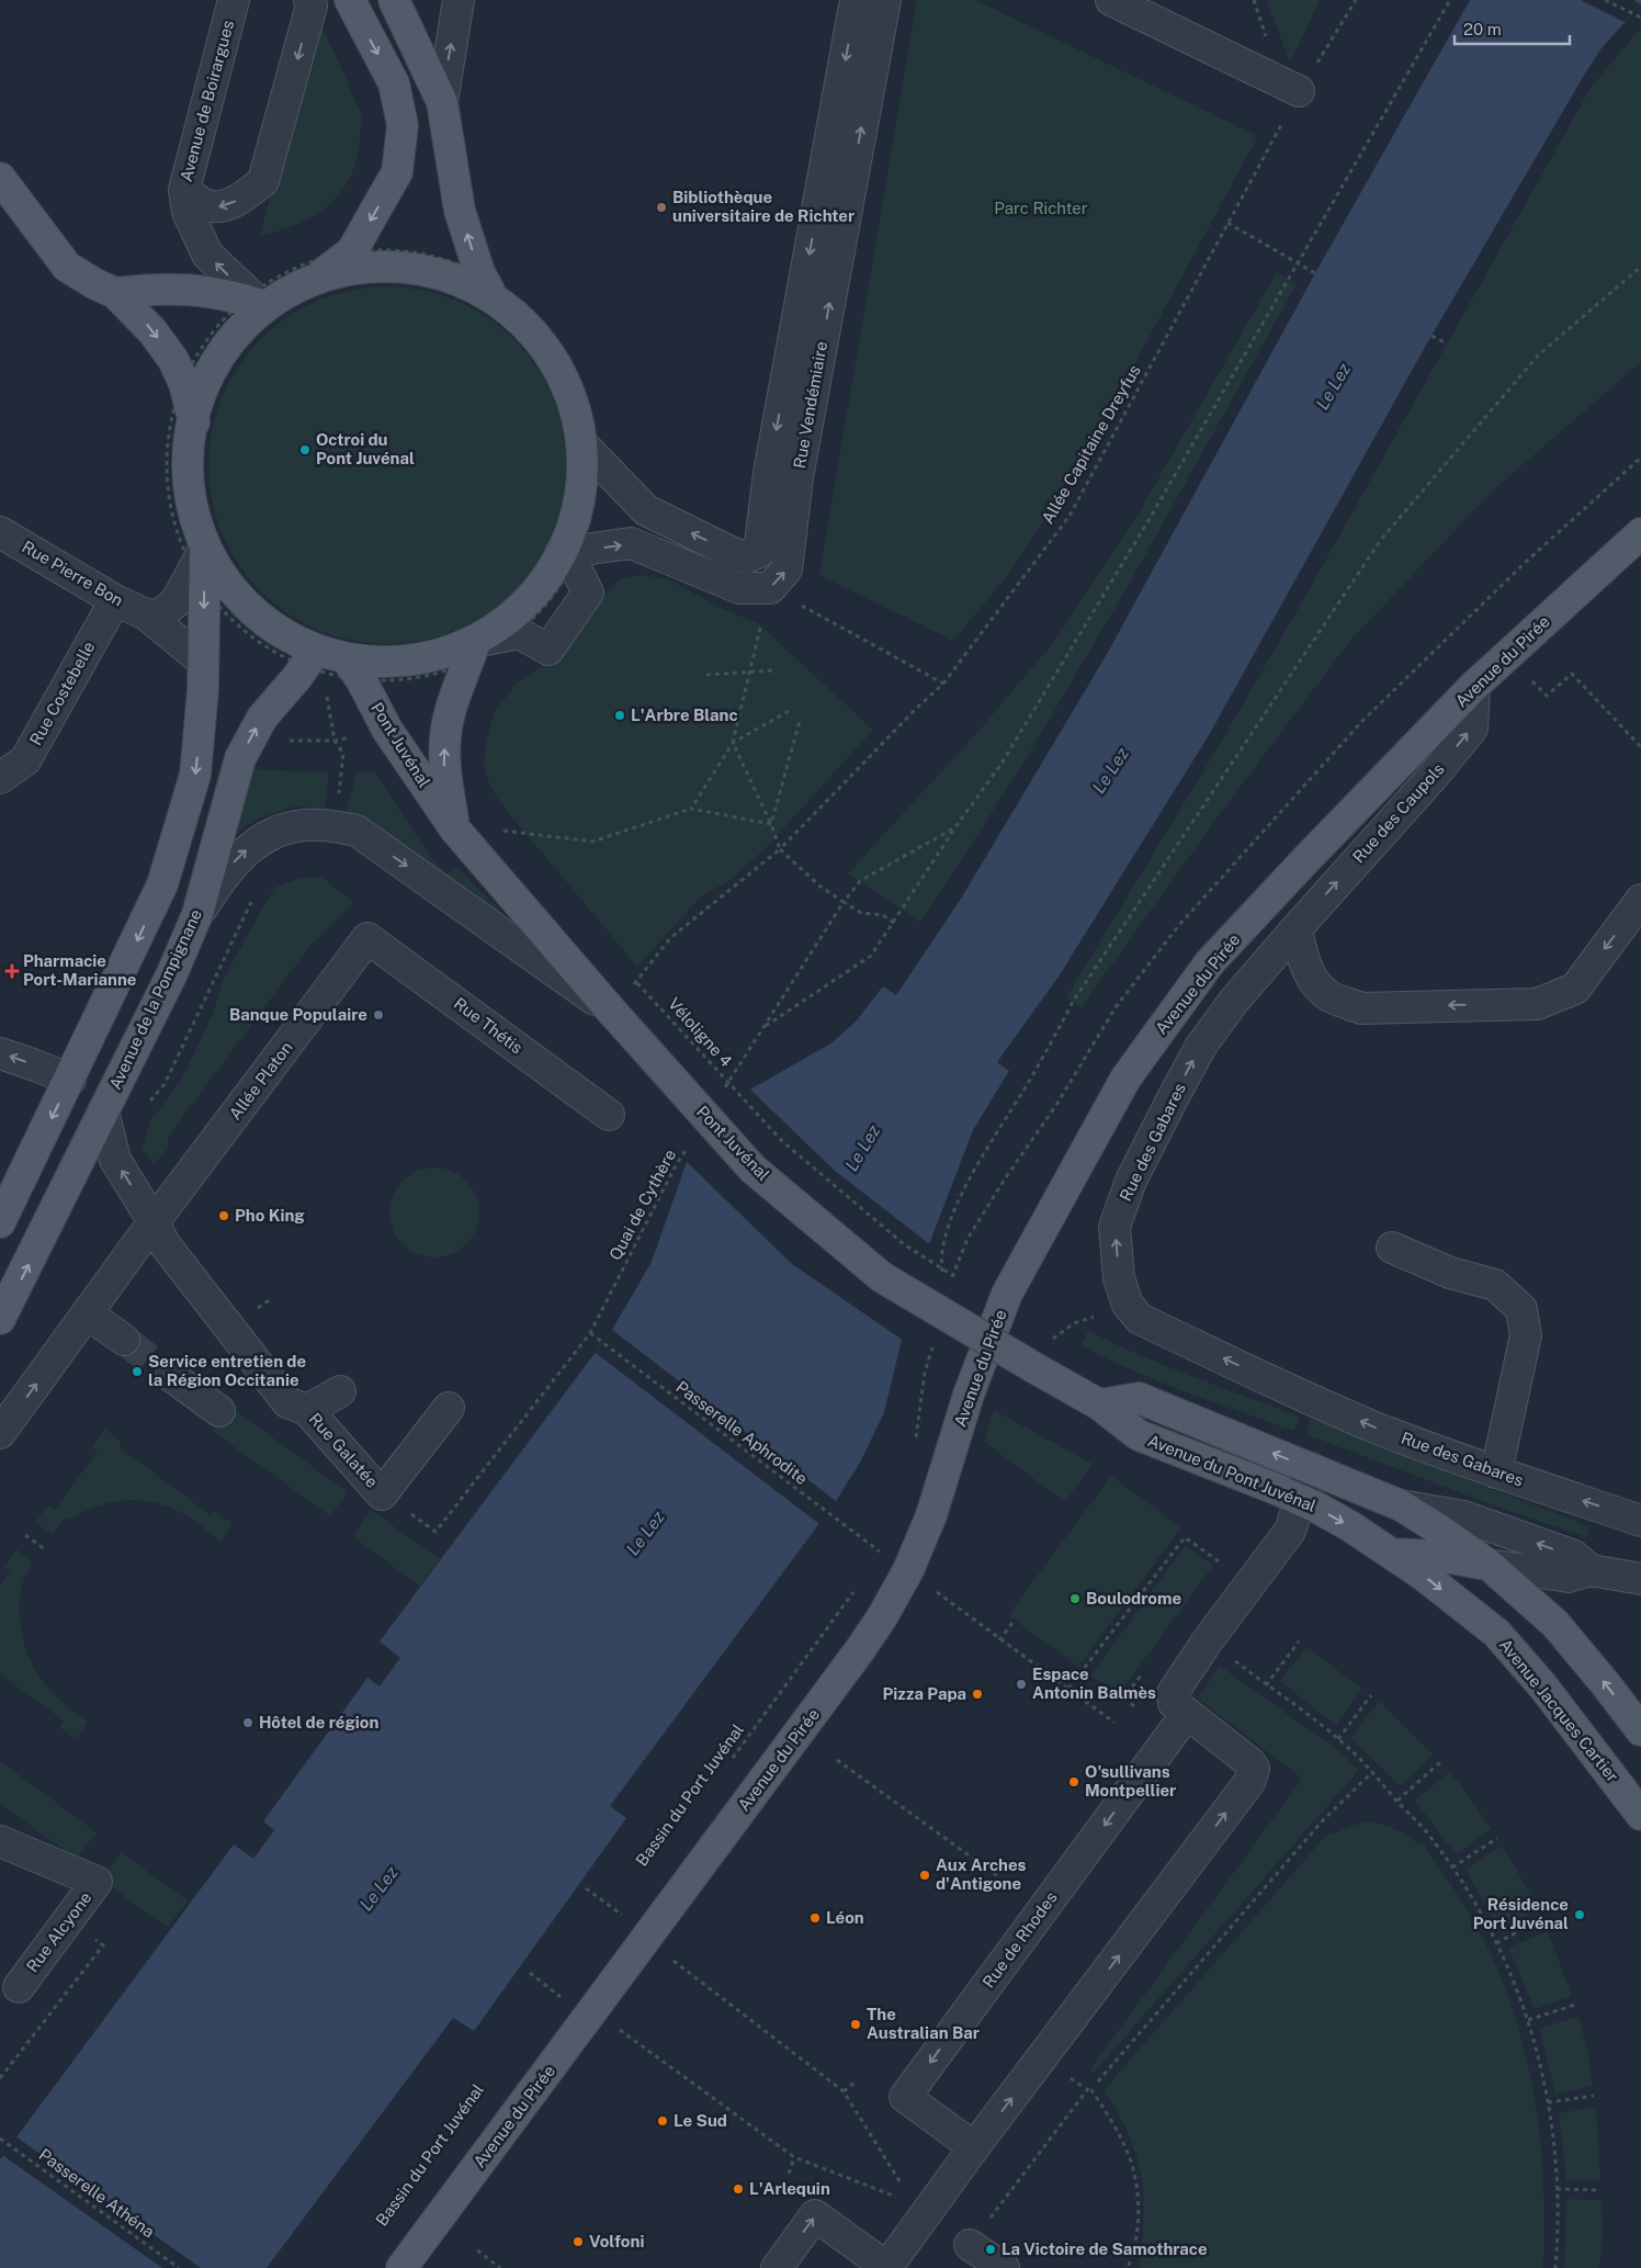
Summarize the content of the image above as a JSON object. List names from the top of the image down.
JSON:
{
  "streets": {
    "main road": [
      "Avenue du Pirée",
      "Pont Juvénal",
      "Avenue de la Pompignane",
      "Avenue du Pont Juvénal",
      "Avenue Jacques Cartier"
    ],
    "street": [
      "Avenue de Boirargues",
      "Rue Vendémiaire",
      "Rue Pierre Bon",
      "Rue Costebelle",
      "Rue des Caupols",
      "Rue Thétis",
      "Allée Platon",
      "Rue des Gabares",
      "Rue Galatée",
      "Rue Alcyone",
      "Rue de Rhodes"
    ],
    "path": [
      "Allée Capitaine Dreyfus",
      "Véloligne 4",
      "Quai de Cythère",
      "Passerelle Aphrodite",
      "Bassin du Port Juvénal",
      "Passerelle Athéna"
    ]
  },
  "crossings": [
    ["Allée Capitaine Dreyfus", "Véloligne 4"],
    ["Rue Pierre Bon", "Rue Costebelle"],
    ["Avenue du Pirée", "Rue des Caupols"],
    ["Pont Juvénal", "Avenue du Pont Juvénal"],
    ["Rue des Caupols", "Rue des Gabares"],
    ["Rue Thétis", "Allée Platon"],
    ["Allée Platon", "Rue Galatée"],
    ["Quai de Cythère", "Passerelle Aphrodite"],
    ["Avenue du Pont Juvénal", "Avenue Jacques Cartier"]
  ],
  "one_way": ["Avenue de Boirargues", "Rue des Caupols", "Rue de Rhodes"],
  "water": ["Le Lez"],
  "parks": ["Parc Richter"],
  "places": {
    "other": [
      "Bibliothèque universitaire de Richter",
      "Octroi du Pont Juvénal",
      "L'Arbre Blanc",
      "Banque Populaire",
      "Pho King",
      "Service entretien de la Région Occitanie",
      "Boulodrome",
      "Espace Antonin Balmès",
      "Pizza Papa",
      "Hôtel de région",
      "O'sullivans Montpellier",
      "Aux Arches d'Antigone",
      "Résidence Port Juvénal",
      "Léon",
      "The Australian Bar",
      "Le Sud",
      "L'Arlequin",
      "Volfoni",
      "La Victoire de Samothrace"
    ],
    "health": ["Pharmacie Port-Marianne"]
  },
  "scale_bar": "20 m"
}
